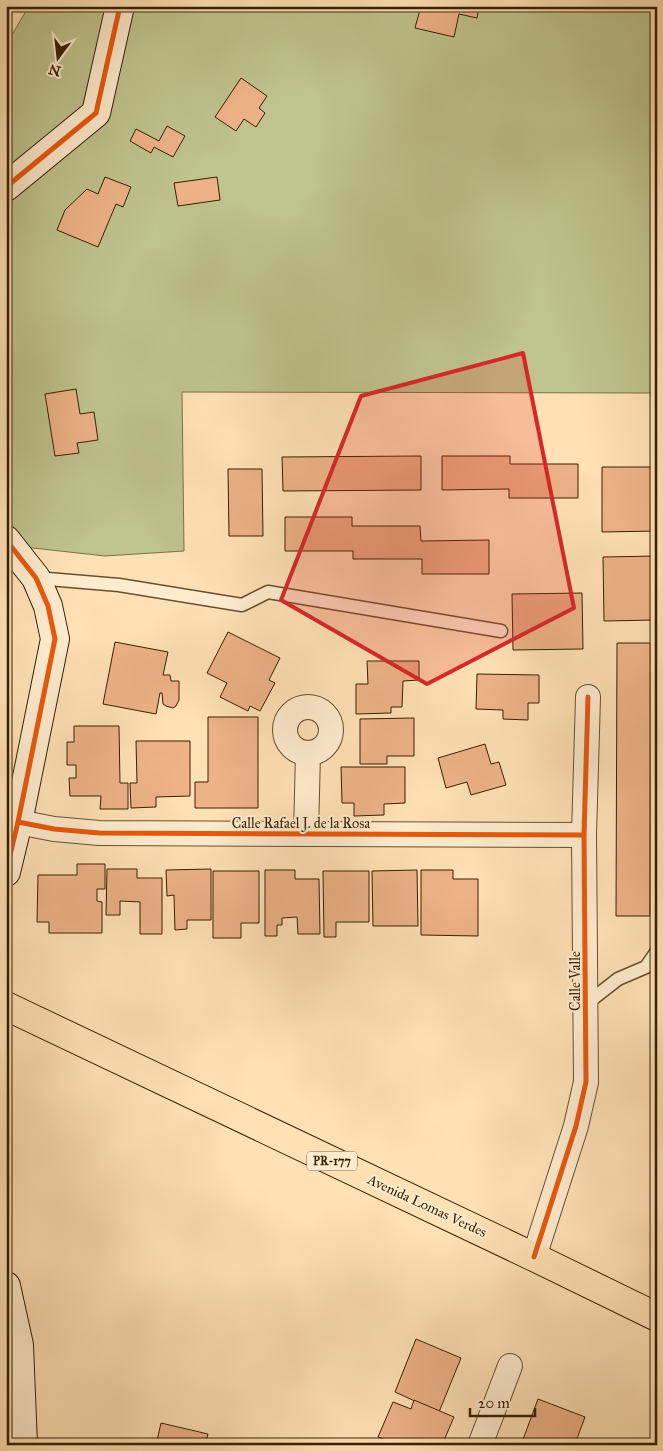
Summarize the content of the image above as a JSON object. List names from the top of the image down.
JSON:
{
  "streets": {
    "main road": ["PR-177", "Avenida Lomas Verdes"],
    "street": ["Calle Rafael J. de la Rosa", "Calle Valle"]
  },
  "crossings": [
    ["Calle Rafael J. de la Rosa", "Calle Valle"],
    ["Calle Valle", "Avenida Lomas Verdes"]
  ],
  "scale_bar": "20 m",
  "north": "bottom"
}
